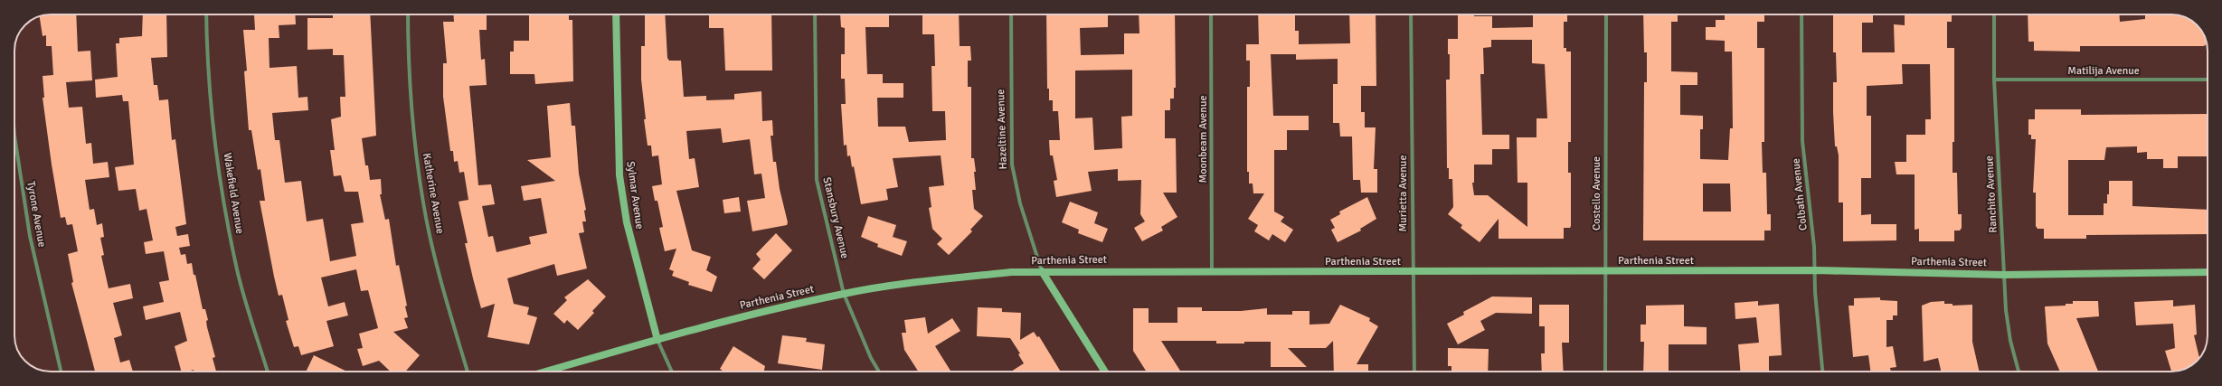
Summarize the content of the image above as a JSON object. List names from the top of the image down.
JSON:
{
  "streets": {
    "street": [
      "Matilija Avenue",
      "Hazeltine Avenue",
      "Moonbeam Avenue",
      "Wakefield Avenue",
      "Katherine Avenue",
      "Murietta Avenue",
      "Costello Avenue",
      "Colbath Avenue",
      "Ranchito Avenue",
      "Sylmar Avenue",
      "Tyrone Avenue",
      "Stansbury Avenue",
      "Parthenia Street"
    ]
  },
  "crossings": [
    ["Matilija Avenue", "Ranchito Avenue"],
    ["Hazeltine Avenue", "Parthenia Street"],
    ["Moonbeam Avenue", "Parthenia Street"],
    ["Murietta Avenue", "Parthenia Street"],
    ["Costello Avenue", "Parthenia Street"],
    ["Colbath Avenue", "Parthenia Street"],
    ["Ranchito Avenue", "Parthenia Street"],
    ["Sylmar Avenue", "Parthenia Street"],
    ["Stansbury Avenue", "Parthenia Street"]
  ]
}
